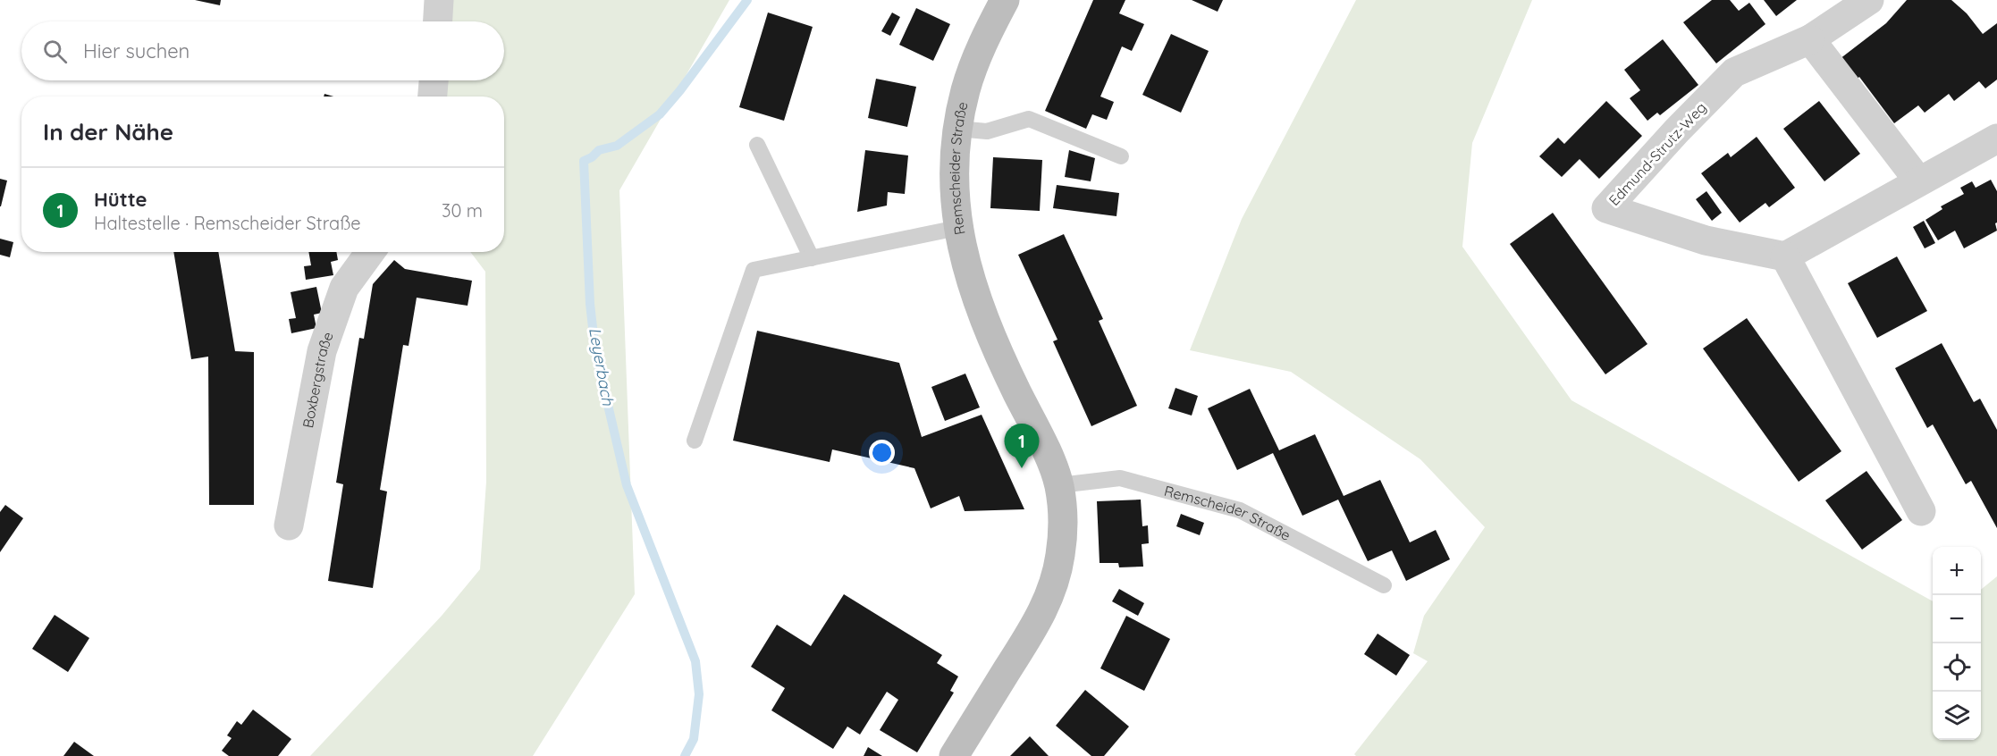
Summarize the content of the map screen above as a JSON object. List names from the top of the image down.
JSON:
{
  "streets": {
    "main road": ["Remscheider Straße"],
    "street": ["Edmund-Strutz-Weg", "Boxbergstraße"]
  },
  "water": ["Leyerbach"],
  "page": {
    "search": "Hier suchen",
    "heading": "In der Nähe",
    "list": [
      {
        "mark": "1",
        "name": "Hütte",
        "note": "Haltestelle · Remscheider Straße",
        "value": "30 m"
      }
    ],
    "pins": "1",
    "map_buttons": ["+", "−"]
  }
}
